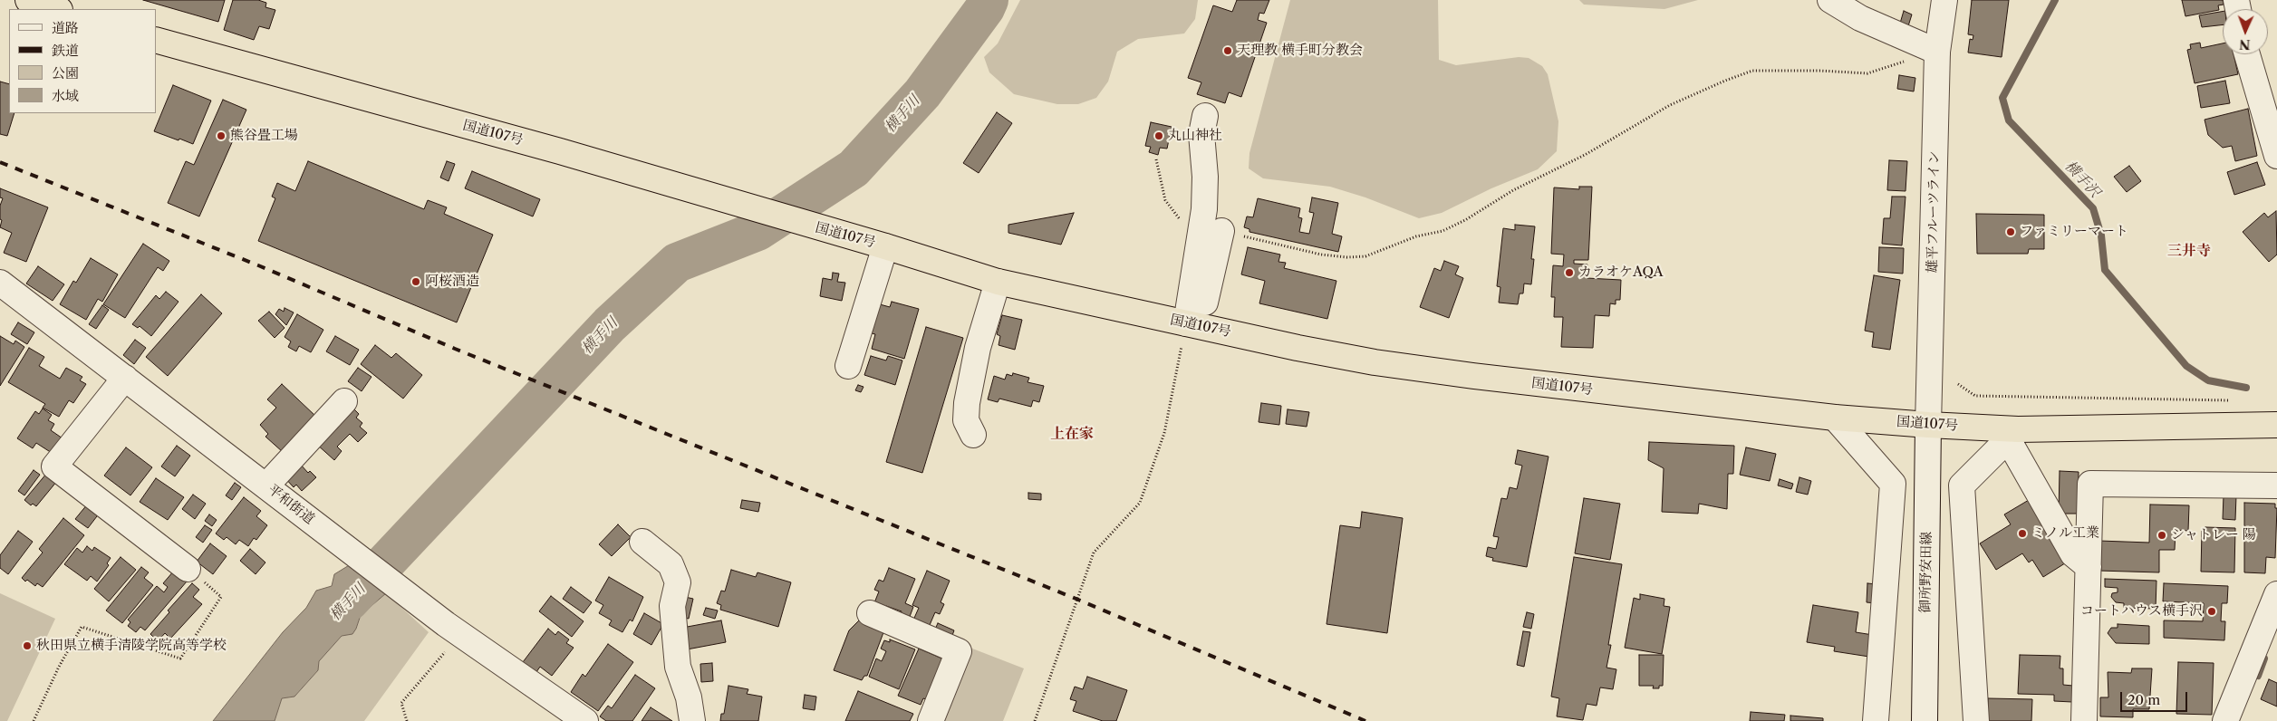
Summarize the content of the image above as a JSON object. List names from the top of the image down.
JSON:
{
  "streets": {
    "highway": ["国道107号"],
    "street": ["雄平フルーツライン", "平和街道", "御所野安田線"]
  },
  "crossings": [
    ["国道107号", "雄平フルーツライン"],
    ["国道107号", "御所野安田線"],
    ["雄平フルーツライン", "御所野安田線"]
  ],
  "districts": ["三井寺", "上在家"],
  "water": ["横手川", "横手沢"],
  "places": [
    "天理教 横手町分教会",
    "熊谷畳工場",
    "丸山神社",
    "ファミリーマート",
    "カラオケAQA",
    "阿桜酒造",
    "ミノル工業",
    "シャトレー 陽",
    "コートハウス横手沢",
    "秋田県立横手清陵学院高等学校"
  ],
  "legend": [
    "道路",
    "鉄道",
    "公園",
    "水域"
  ],
  "scale_bar": "20 m",
  "north": "bottom"
}
